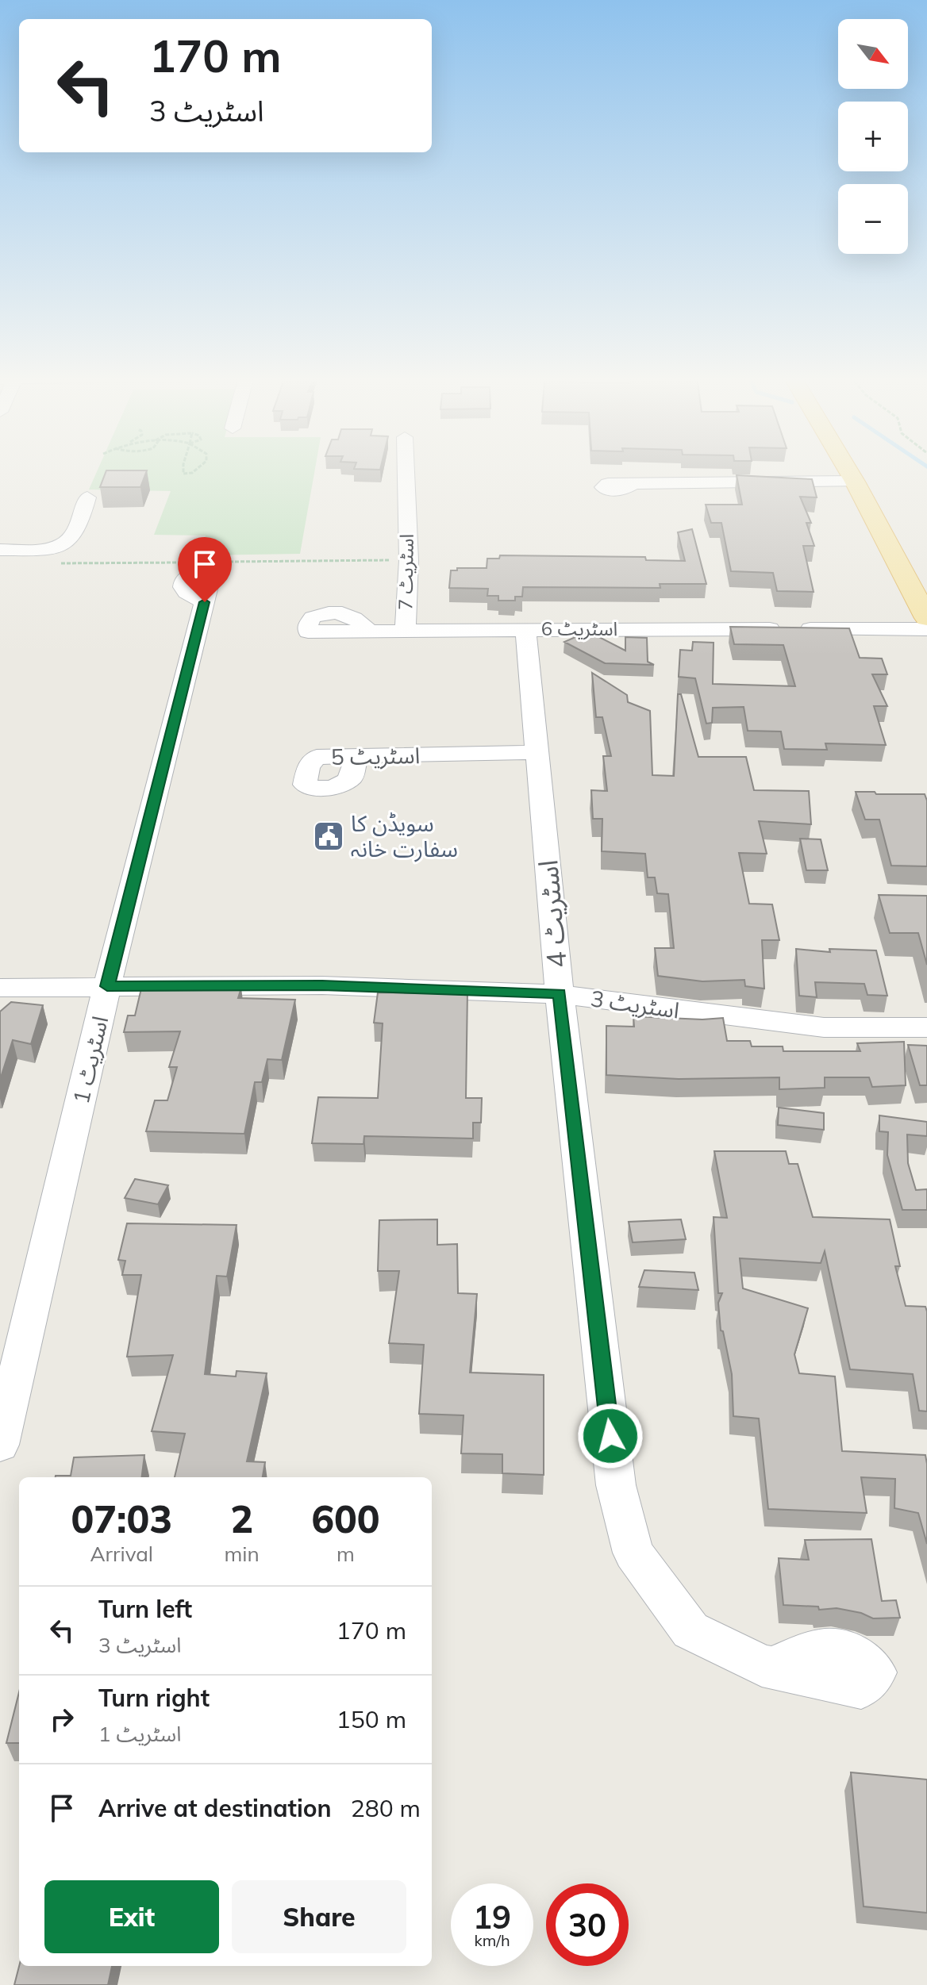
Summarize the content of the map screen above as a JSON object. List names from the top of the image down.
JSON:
{
  "streets": {
    "street": [
      "اسٹریٹ 7",
      "اسٹریٹ 6",
      "اسٹریٹ 5",
      "اسٹریٹ 4",
      "اسٹریٹ 3",
      "اسٹریٹ 1"
    ]
  },
  "crossings": [
    ["اسٹریٹ 7", "اسٹریٹ 6"],
    ["اسٹریٹ 6", "اسٹریٹ 4"],
    ["اسٹریٹ 5", "اسٹریٹ 4"],
    ["اسٹریٹ 4", "اسٹریٹ 3"],
    ["اسٹریٹ 3", "اسٹریٹ 1"]
  ],
  "places": {
    "public building": ["سویڈن کا سفارت خانہ"]
  },
  "north": "bottom right",
  "page": {
    "map_buttons": ["+", "−"],
    "turn": ["170 m", "اسٹریٹ 3"],
    "eta": [
      "07:03",
      "Arrival",
      "2",
      "min",
      "600",
      "m"
    ],
    "list": [
      {
        "name": "Turn left",
        "note": "اسٹریٹ 3",
        "value": "170 m"
      },
      {
        "name": "Turn right",
        "note": "اسٹریٹ 1",
        "value": "150 m"
      },
      {
        "name": "Arrive at destination",
        "value": "280 m"
      }
    ],
    "buttons": ["Exit", "Share"],
    "speed": "19 km/h",
    "limit": "30"
  }
}
